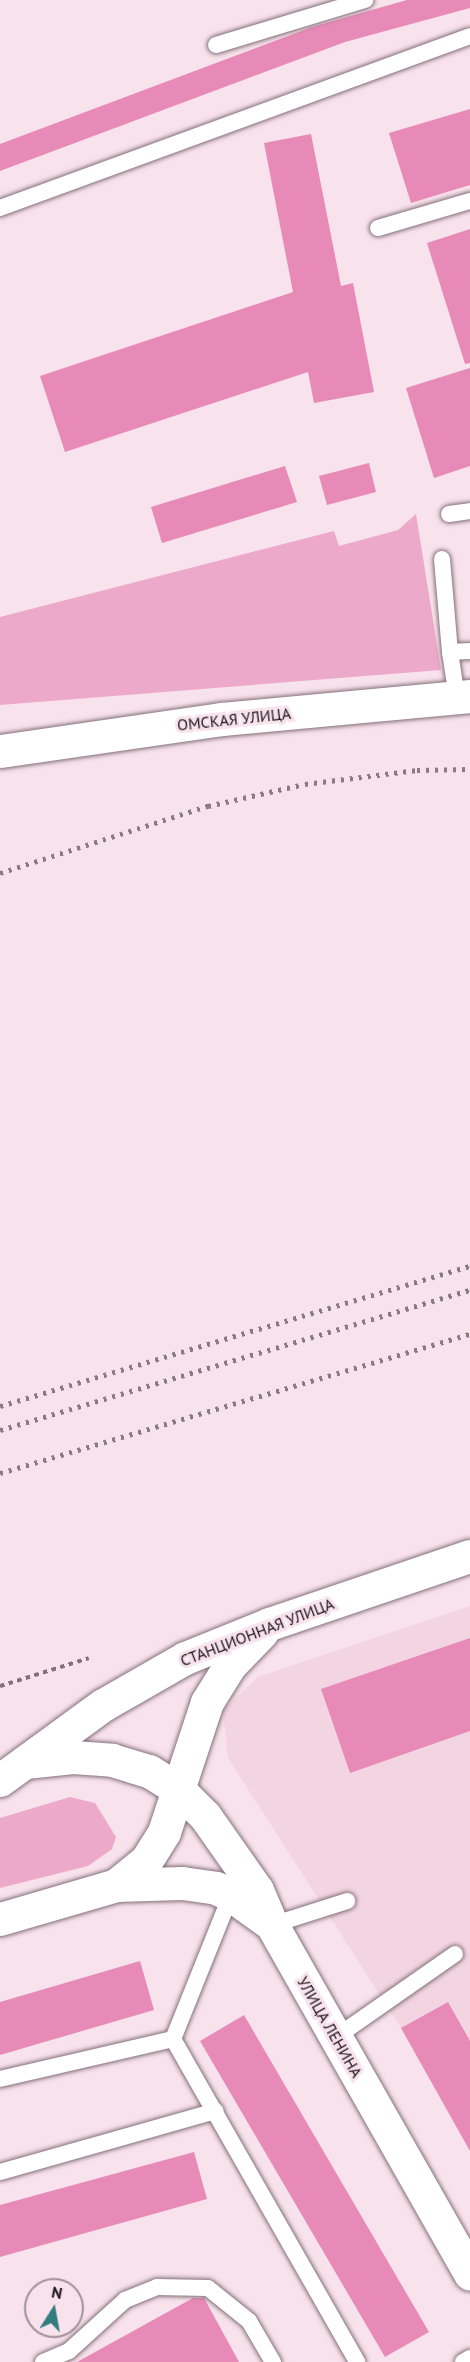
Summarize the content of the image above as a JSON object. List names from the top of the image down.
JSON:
{
  "streets": {
    "main road": ["ОМСКАЯ УЛИЦА", "СТАНЦИОННАЯ УЛИЦА", "УЛИЦА ЛЕНИНА"]
  },
  "crossings": [
    ["СТАНЦИОННАЯ УЛИЦА", "УЛИЦА ЛЕНИНА"]
  ],
  "north": "top"
}
